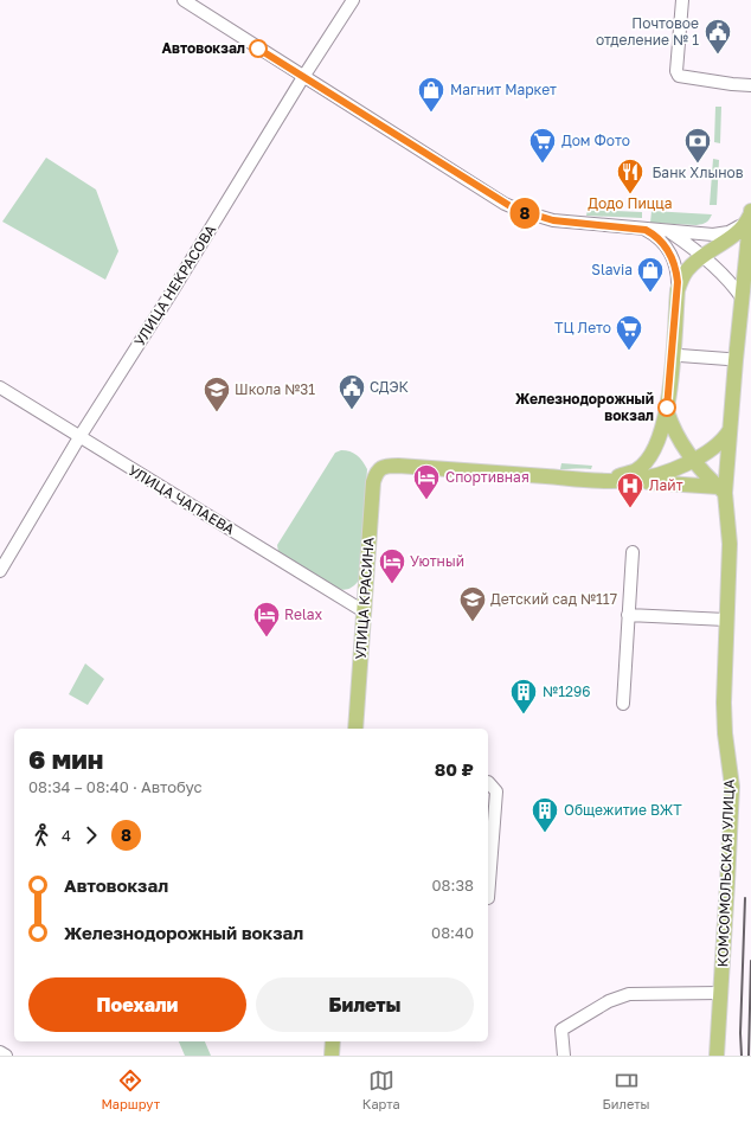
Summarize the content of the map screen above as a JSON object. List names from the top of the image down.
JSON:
{
  "streets": {
    "main road": ["УЛИЦА КРАСИНА", "КОМСОМОЛЬСКАЯ УЛИЦА"],
    "street": ["УЛИЦА НЕКРАСОВА", "УЛИЦА ЧАПАЕВА"]
  },
  "crossings": [
    ["УЛИЦА НЕКРАСОВА", "УЛИЦА ЧАПАЕВА"],
    ["УЛИЦА ЧАПАЕВА", "УЛИЦА КРАСИНА"]
  ],
  "places": {
    "other": ["Автовокзал", "Железнодорожный вокзал"],
    "public building": ["Почтовое отделение № 1", "СДЭК"],
    "shop": ["Магнит Маркет", "Slavia"],
    "supermarket": ["Дом Фото", "ТЦ Лето"],
    "bank": ["Банк Хлынов"],
    "restaurant": ["Додо Пицца"],
    "school or university": ["Школа №31", "Детский сад №117"],
    "hotel": ["Спортивная", "Уютный", "Relax"],
    "hospital": ["Лайт"],
    "building": ["№1296", "Общежитие ВЖТ"]
  },
  "lines": ["bus line 8"],
  "page": {
    "on_map": "8",
    "heading": ["6 мин", "08:34 – 08:40 · Автобус", "80 ₽"],
    "legs": ["4", "8"],
    "list": [
      {
        "name": "Автовокзал",
        "value": "08:38"
      },
      {
        "name": "Железнодорожный вокзал",
        "value": "08:40"
      }
    ],
    "buttons": ["Поехали", "Билеты"],
    "tabs": ["Маршрут", "Карта", "Билеты"]
  }
}
